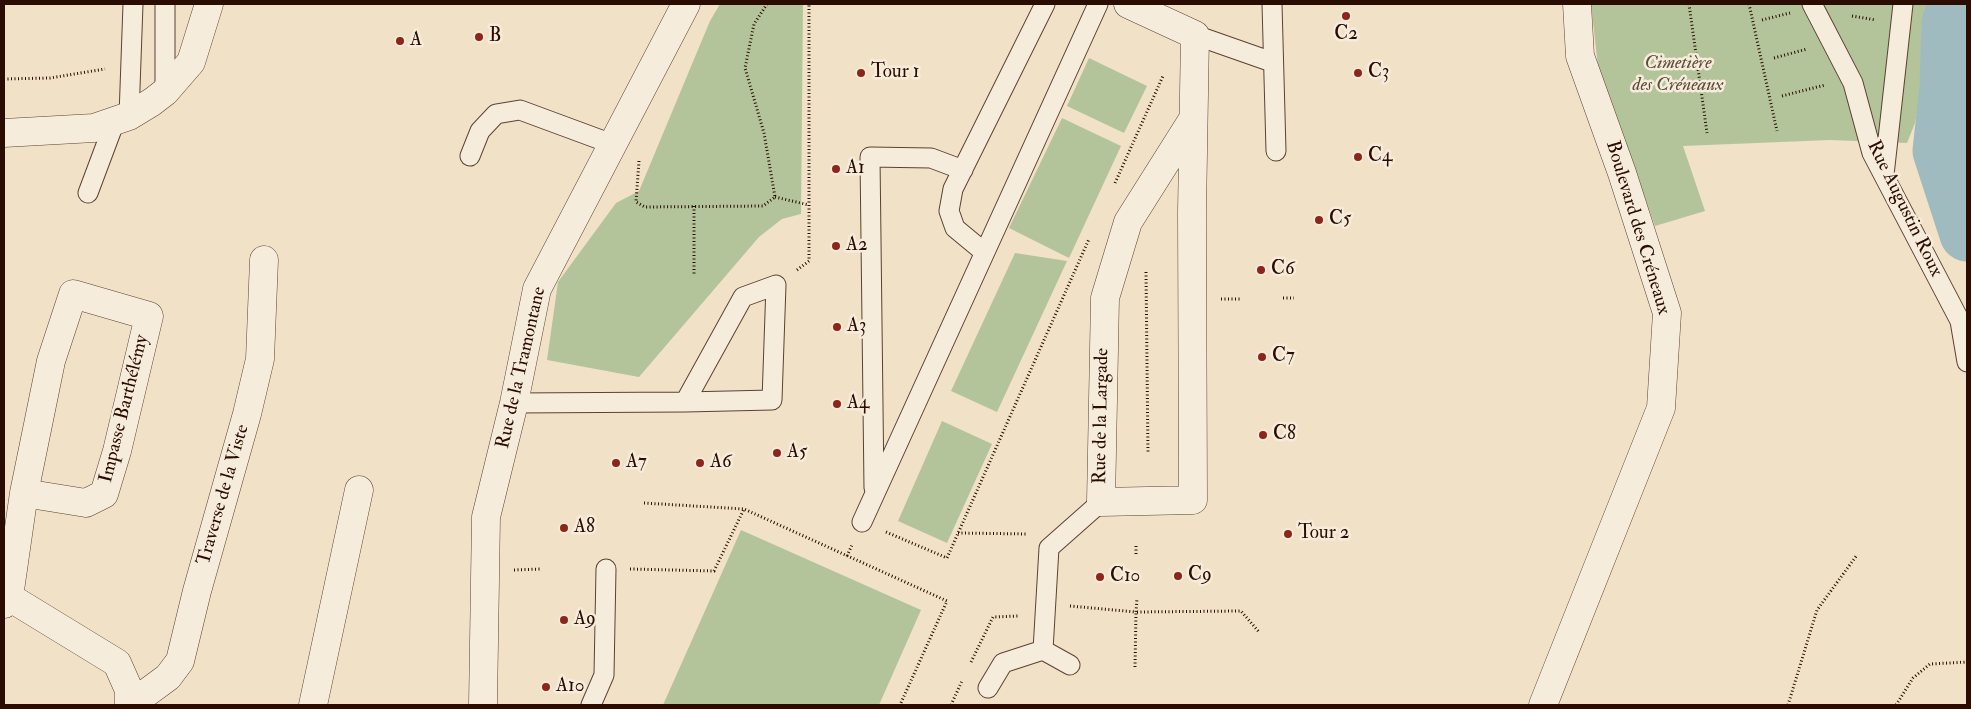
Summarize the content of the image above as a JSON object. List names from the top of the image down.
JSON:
{
  "streets": {
    "street": [
      "Boulevard des Créneaux",
      "Rue de la Tramontane",
      "Impasse Barthélémy",
      "Rue de la Largade",
      "Traverse de la Viste"
    ],
    "lane": ["Rue Augustin Roux"]
  },
  "crossings": [
    ["Impasse Barthélémy", "Traverse de la Viste"]
  ],
  "parks": ["Cimetière des Créneaux"],
  "places": [
    "C2",
    "B",
    "A",
    "Tour 1",
    "C3",
    "C4",
    "A1",
    "C5",
    "A2",
    "C6",
    "A3",
    "C7",
    "A4",
    "C8",
    "A5",
    "A7",
    "A6",
    "A8",
    "Tour 2",
    "C9",
    "C10",
    "A9",
    "A10"
  ]
}
